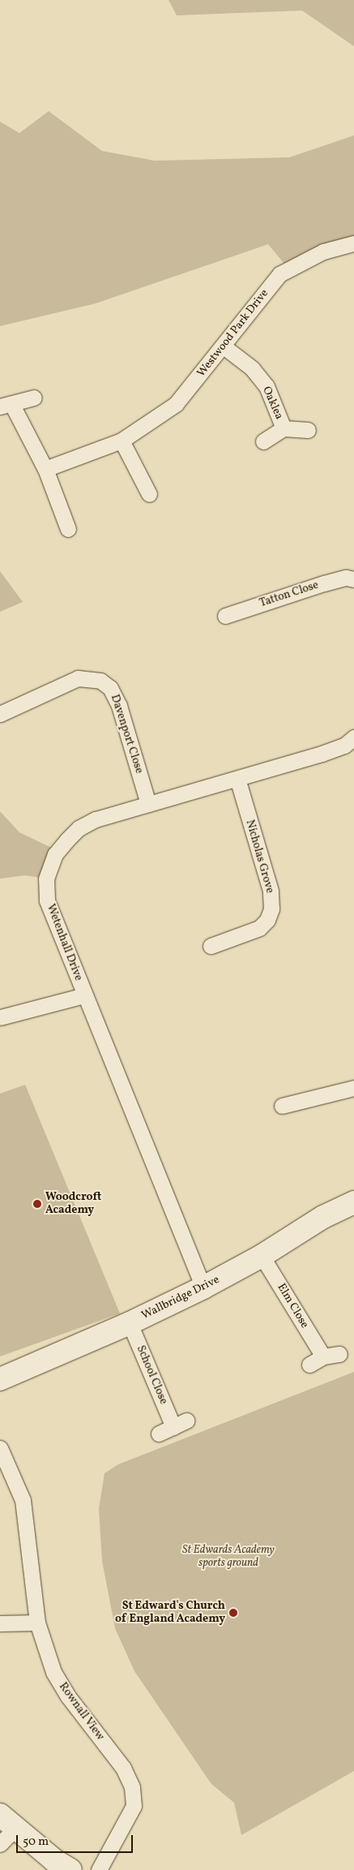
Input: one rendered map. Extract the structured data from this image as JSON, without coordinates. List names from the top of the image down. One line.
{"streets":{"street":["Westwood Park Drive","Oaklea","Tatton Close","Davenport Close","Nicholas Grove","Wetenhall Drive","Wallbridge Drive","Elm Close","School Close","Rownall View"]},"crossings":[["Westwood Park Drive","Oaklea"],["Davenport Close","Wetenhall Drive"],["Nicholas Grove","Wetenhall Drive"],["Wetenhall Drive","Wallbridge Drive"],["Wallbridge Drive","Elm Close"],["Wallbridge Drive","School Close"]],"parks":["St Edwards Academy sports ground"],"places":["Woodcroft Academy","St Edward's Church of England Academy"],"scale_bar":"50 m"}
